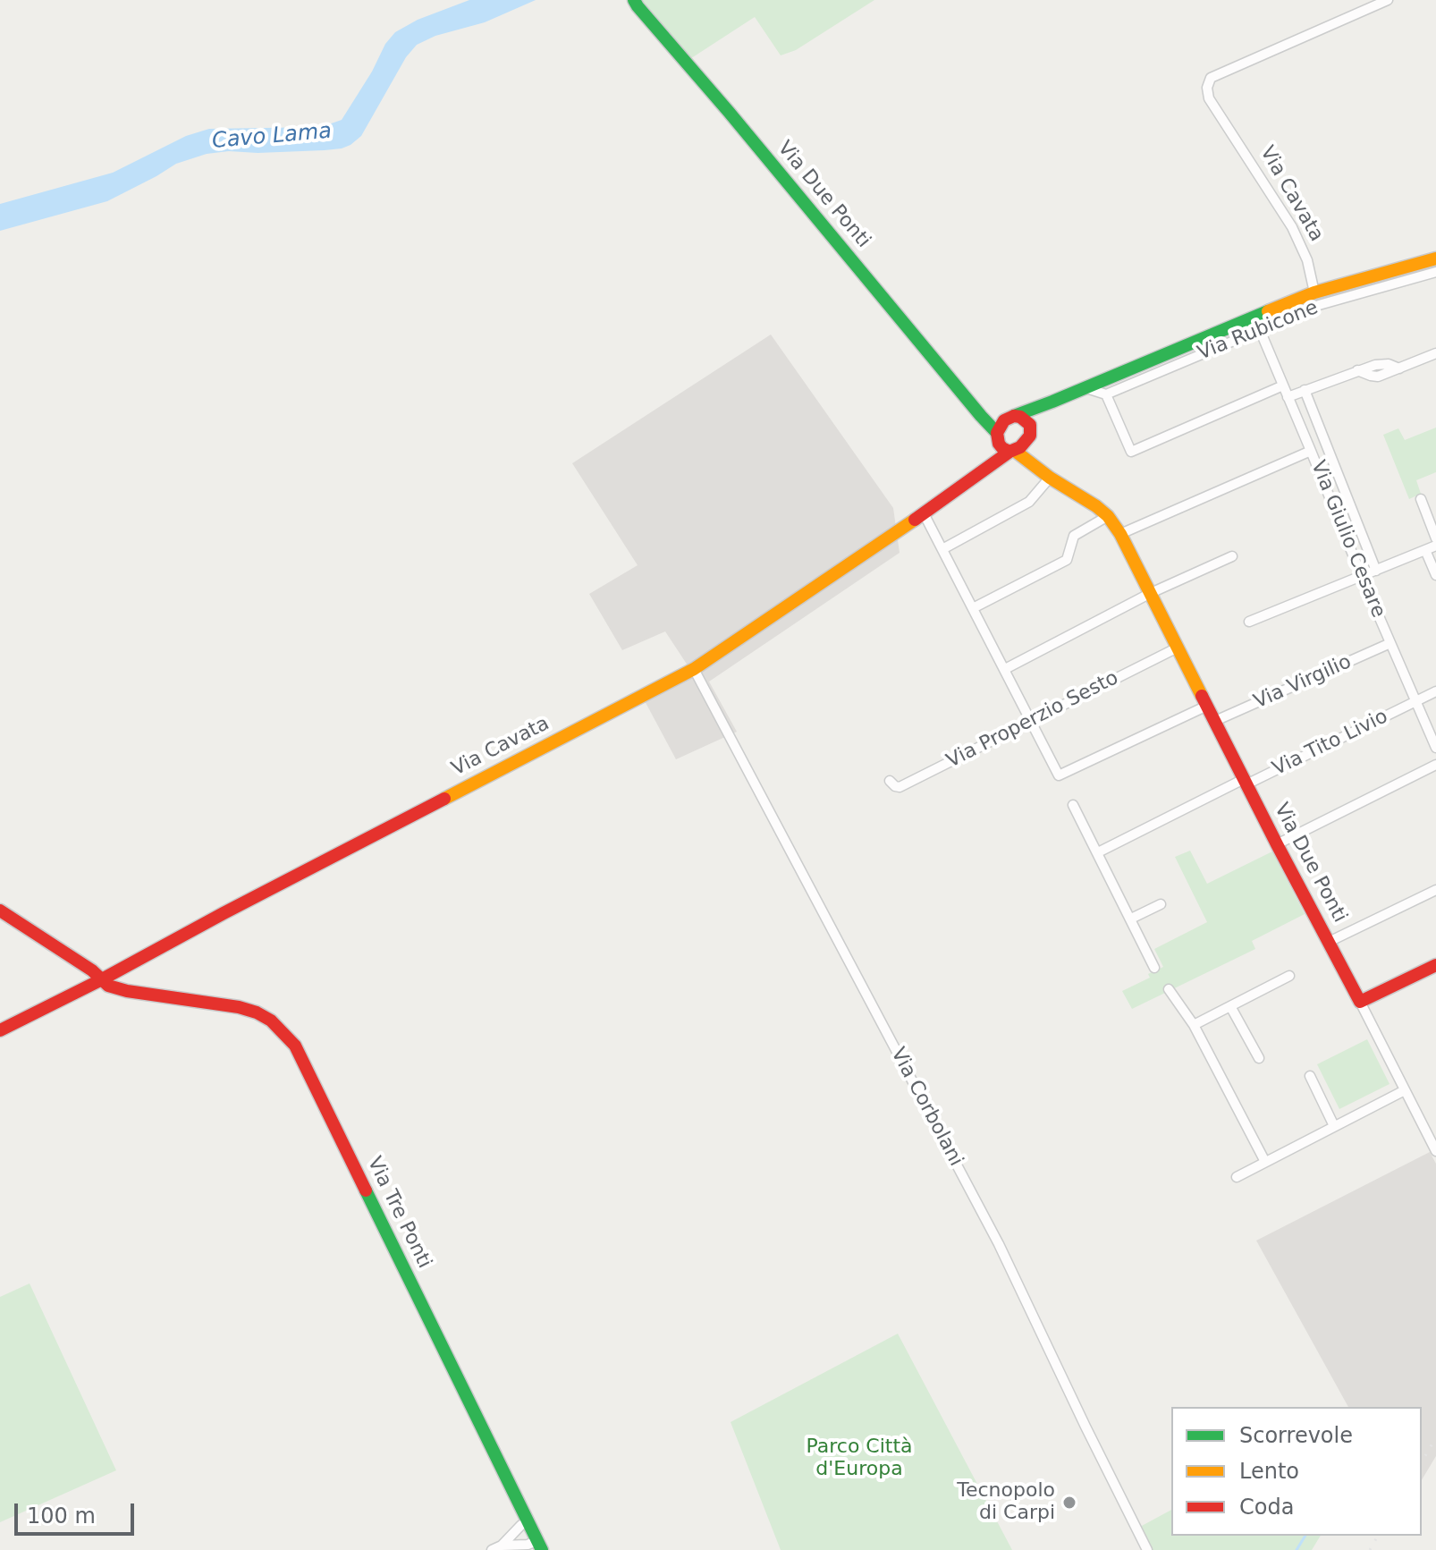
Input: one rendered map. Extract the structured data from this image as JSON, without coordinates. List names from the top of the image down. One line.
{"streets":{"street":["Via Cavata","Via Due Ponti","Via Rubicone","Via Giulio Cesare","Via Virgilio","Via Properzio Sesto","Via Tito Livio","Via Corbolani","Via Tre Ponti"]},"crossings":[["Via Cavata","Via Due Ponti"],["Via Cavata","Via Corbolani"],["Via Cavata","Via Tre Ponti"],["Via Due Ponti","Via Virgilio"],["Via Due Ponti","Via Properzio Sesto"],["Via Due Ponti","Via Tito Livio"],["Via Rubicone","Via Giulio Cesare"],["Via Giulio Cesare","Via Virgilio"],["Via Giulio Cesare","Via Tito Livio"]],"water":["Cavo Lama"],"parks":["Parco Città d'Europa"],"places":["Tecnopolo di Carpi"],"legend":["Scorrevole","Lento","Coda"],"scale_bar":"100 m"}
